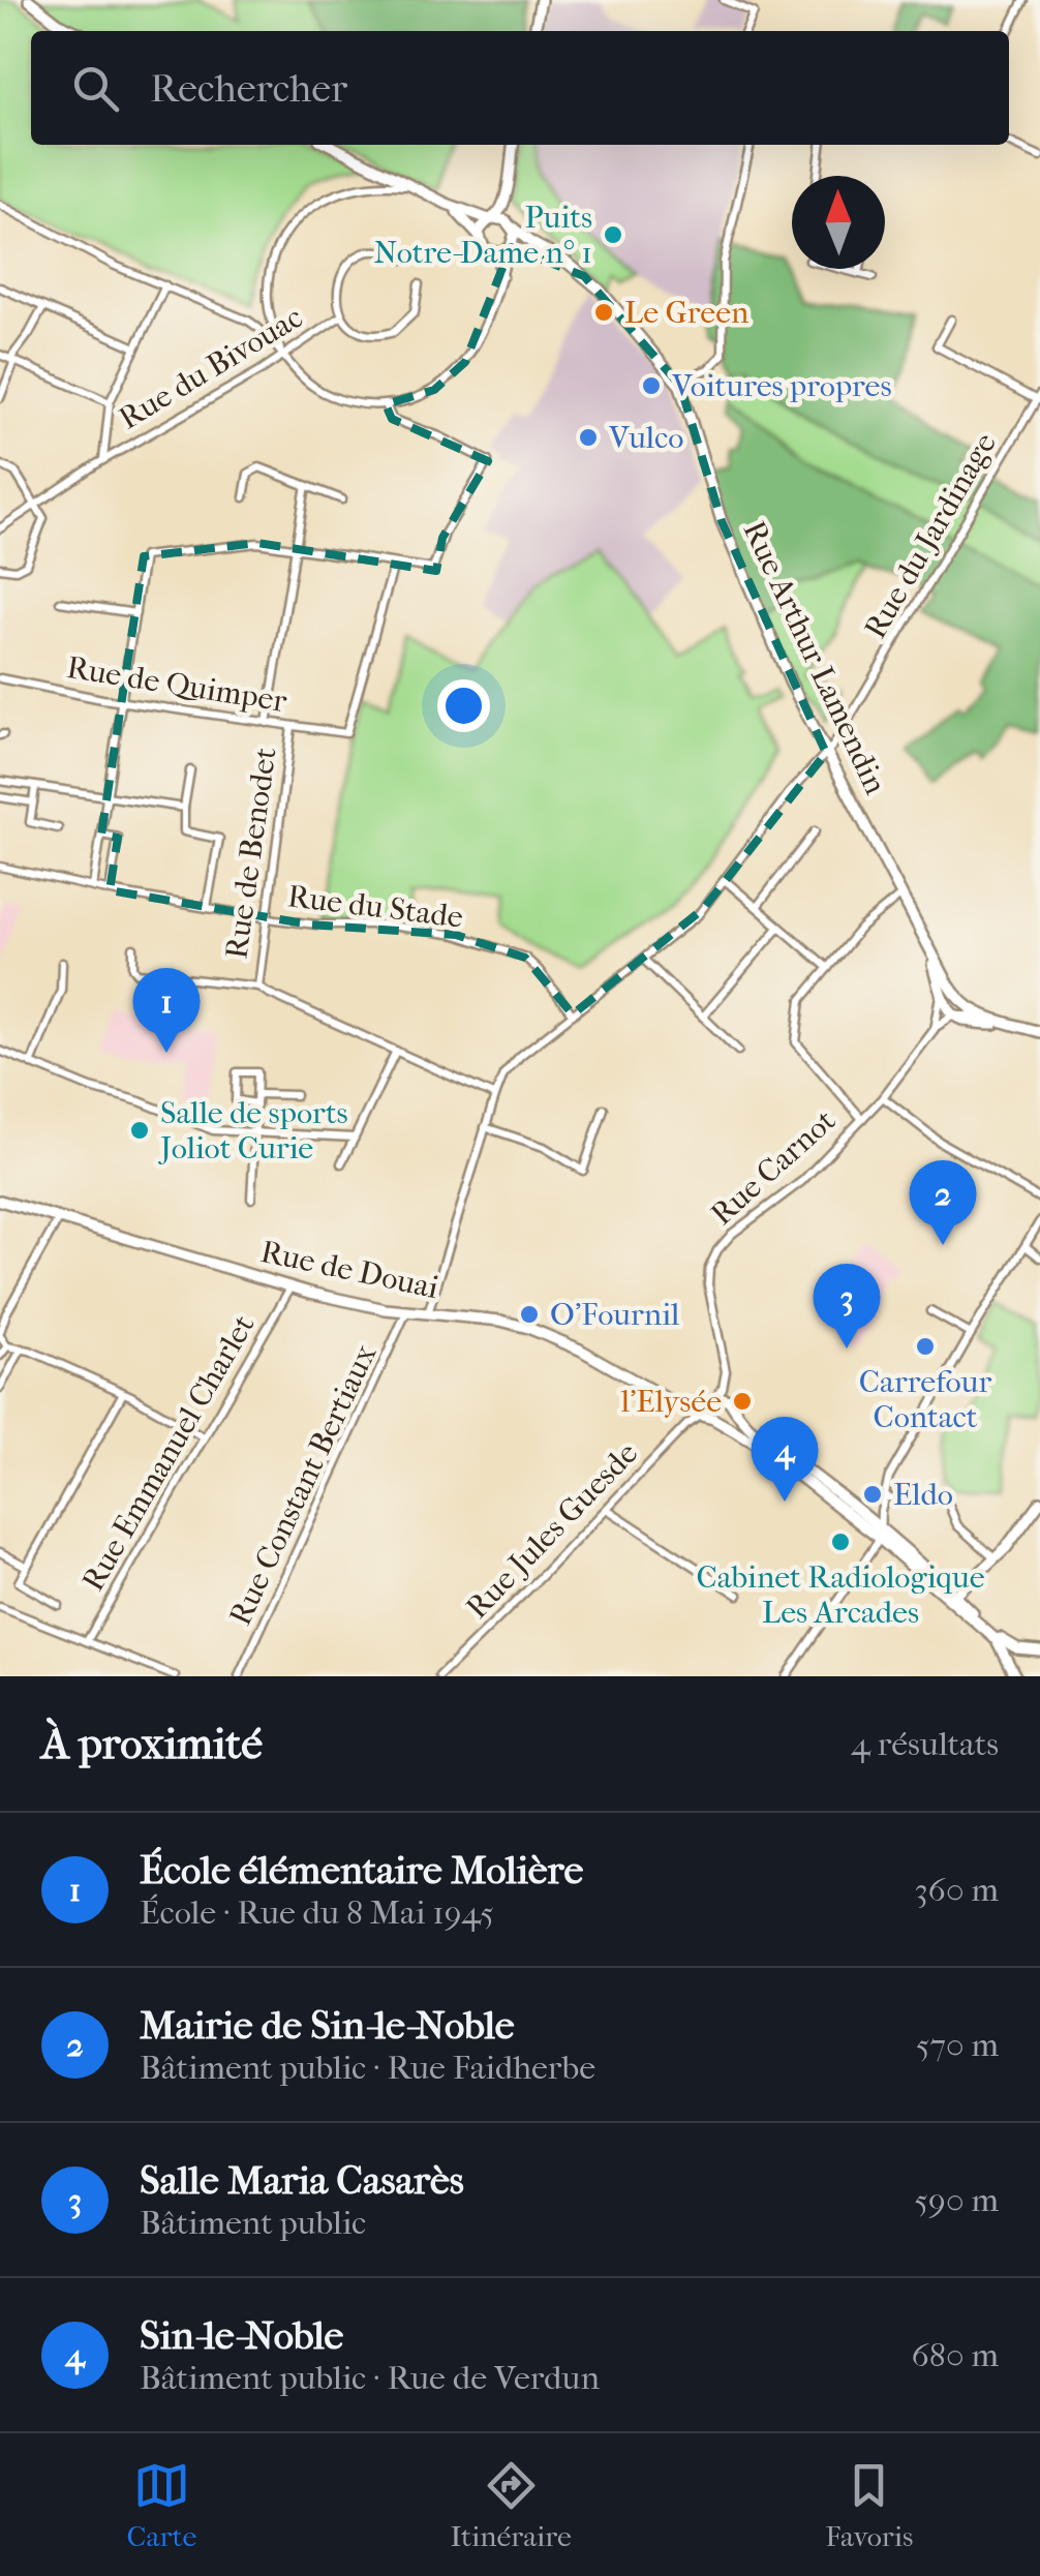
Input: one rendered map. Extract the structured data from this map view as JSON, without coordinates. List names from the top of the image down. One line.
{"streets":{"street":["Rue du Bivouac","Rue du Jardinage","Rue Arthur Lamendin","Rue de Quimper","Rue de Benodet","Rue du Stade","Rue Carnot","Rue de Douai","Rue Emmanuel Charlet","Rue Constant Bertiaux","Rue Jules Guesde"]},"crossings":[["Rue du Jardinage","Rue Arthur Lamendin"],["Rue du Jardinage","Rue du Stade"],["Rue du Jardinage","Rue de Douai"],["Rue de Quimper","Rue de Benodet"],["Rue de Benodet","Rue du Stade"],["Rue Carnot","Rue de Douai"],["Rue de Douai","Rue Emmanuel Charlet"],["Rue de Douai","Rue Constant Bertiaux"],["Rue de Douai","Rue Jules Guesde"]],"places":["Puits Notre-Dame n° 1","Le Green","Voitures propres","Vulco","Salle de sports Joliot Curie","O'Fournil","Carrefour Contact","l'Elysée","Eldo","Cabinet Radiologique Les Arcades"],"north":"top","page":{"search":"Rechercher","pins":["1","2","3","4"],"heading":["À proximité","4 résultats"],"list":[{"mark":"1","name":"École élémentaire Molière","note":"École · Rue du 8 Mai 1945","value":"360 m"},{"mark":"2","name":"Mairie de Sin-le-Noble","note":"Bâtiment public · Rue Faidherbe","value":"570 m"},{"mark":"3","name":"Salle Maria Casarès","note":"Bâtiment public","value":"590 m"},{"mark":"4","name":"Sin-le-Noble","note":"Bâtiment public · Rue de Verdun","value":"680 m"}],"nav":["Carte","Itinéraire","Favoris"]}}
